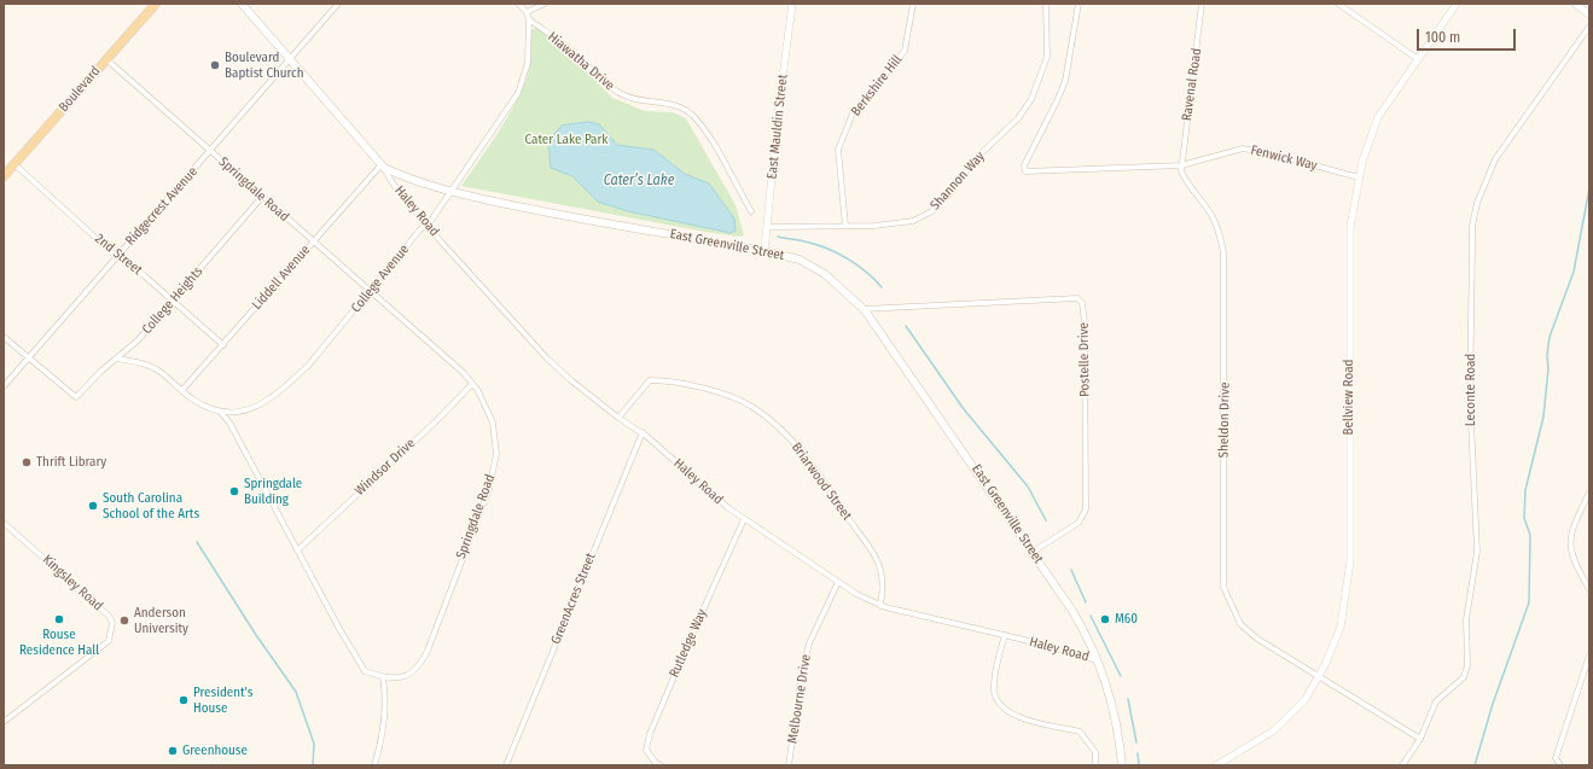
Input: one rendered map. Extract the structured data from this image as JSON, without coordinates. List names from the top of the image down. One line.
{"streets":{"main road":["Boulevard","East Greenville Street"],"street":["Hiawatha Drive","Ravenal Road","Berkshire Hill","East Mauldin Street","Fenwick Way","Shannon Way","Springdale Road","Ridgecrest Avenue","Haley Road","2nd Street","Liddell Avenue","College Avenue","College Heights","Postelle Drive","Leconte Road","Bellview Road","Sheldon Drive","Windsor Drive","Briarwood Street","Kingsley Road","GreenAcres Street","Rutledge Way","Melbourne Drive"]},"crossings":[["Hiawatha Drive","College Avenue"],["Ravenal Road","Fenwick Way"],["Ravenal Road","Sheldon Drive"],["Berkshire Hill","Shannon Way"],["Boulevard","Springdale Road"],["Boulevard","2nd Street"],["East Mauldin Street","Shannon Way"],["East Mauldin Street","East Greenville Street"],["Fenwick Way","Bellview Road"],["Fenwick Way","Sheldon Drive"],["Springdale Road","Ridgecrest Avenue"],["Springdale Road","Liddell Avenue"],["Springdale Road","College Avenue"],["Springdale Road","College Heights"],["Springdale Road","Windsor Drive"],["Ridgecrest Avenue","East Greenville Street"],["Ridgecrest Avenue","2nd Street"],["Ridgecrest Avenue","College Heights"],["Haley Road","East Greenville Street"],["Haley Road","Liddell Avenue"],["Haley Road","College Avenue"],["Haley Road","Briarwood Street"],["Haley Road","GreenAcres Street"],["Haley Road","Rutledge Way"],["Haley Road","Melbourne Drive"],["East Greenville Street","Liddell Avenue"],["East Greenville Street","College Avenue"],["East Greenville Street","Postelle Drive"],["2nd Street","Liddell Avenue"],["2nd Street","College Heights"],["Liddell Avenue","College Avenue"],["College Avenue","College Heights"],["Leconte Road","Sheldon Drive"],["Bellview Road","Sheldon Drive"]],"water":["Cater’s Lake"],"parks":["Cater Lake Park"],"places":["Boulevard Baptist Church","Thrift Library","Springdale Building","South Carolina School of the Arts","Rouse Residence Hall","M60","Anderson University","President's House","Greenhouse"],"scale_bar":"100 m"}
